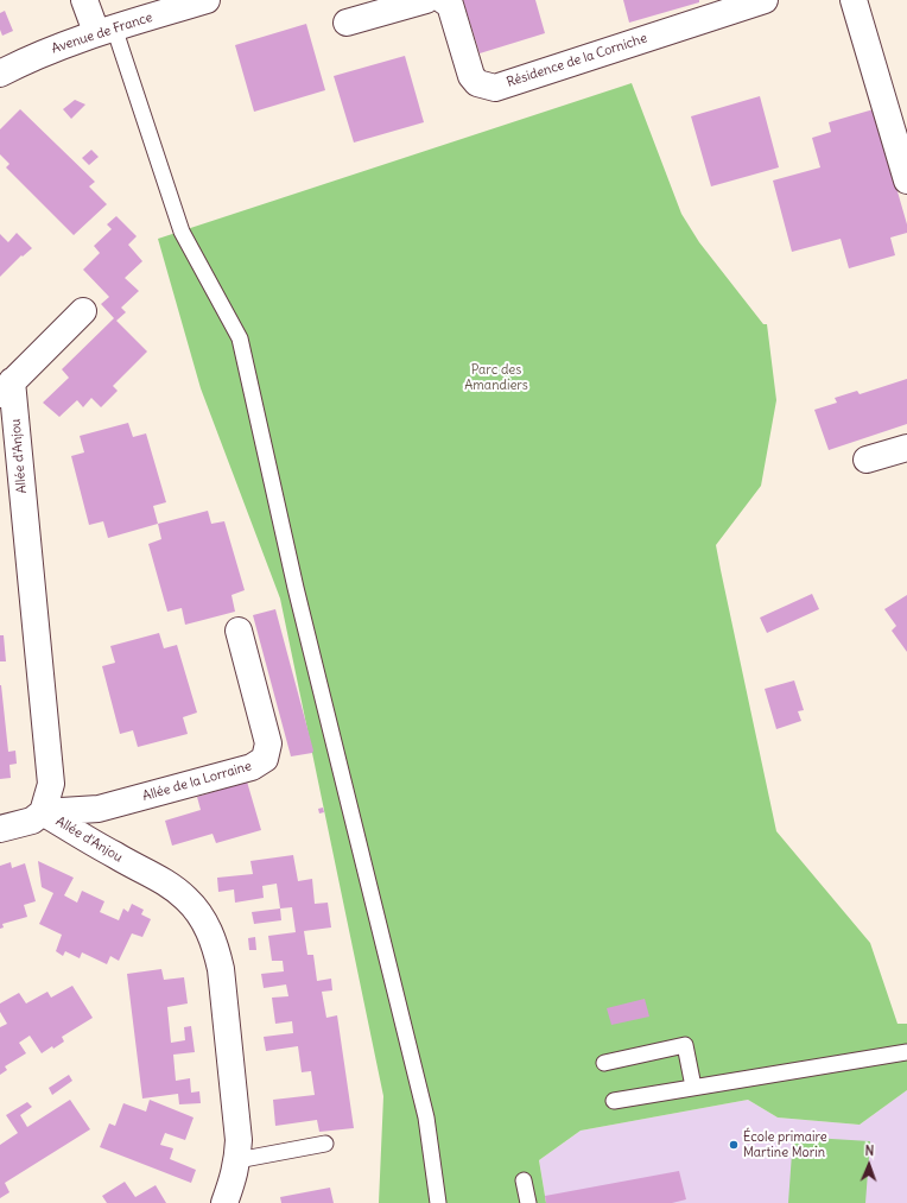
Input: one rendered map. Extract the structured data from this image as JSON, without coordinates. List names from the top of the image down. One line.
{"streets":{"street":["Avenue de France","Résidence de la Corniche","Allée d'Anjou","Allée de la Lorraine"]},"crossings":[["Allée d'Anjou","Allée de la Lorraine"]],"parks":["Parc des Amandiers"],"places":["École primaire Martine Morin"],"north":"top"}
